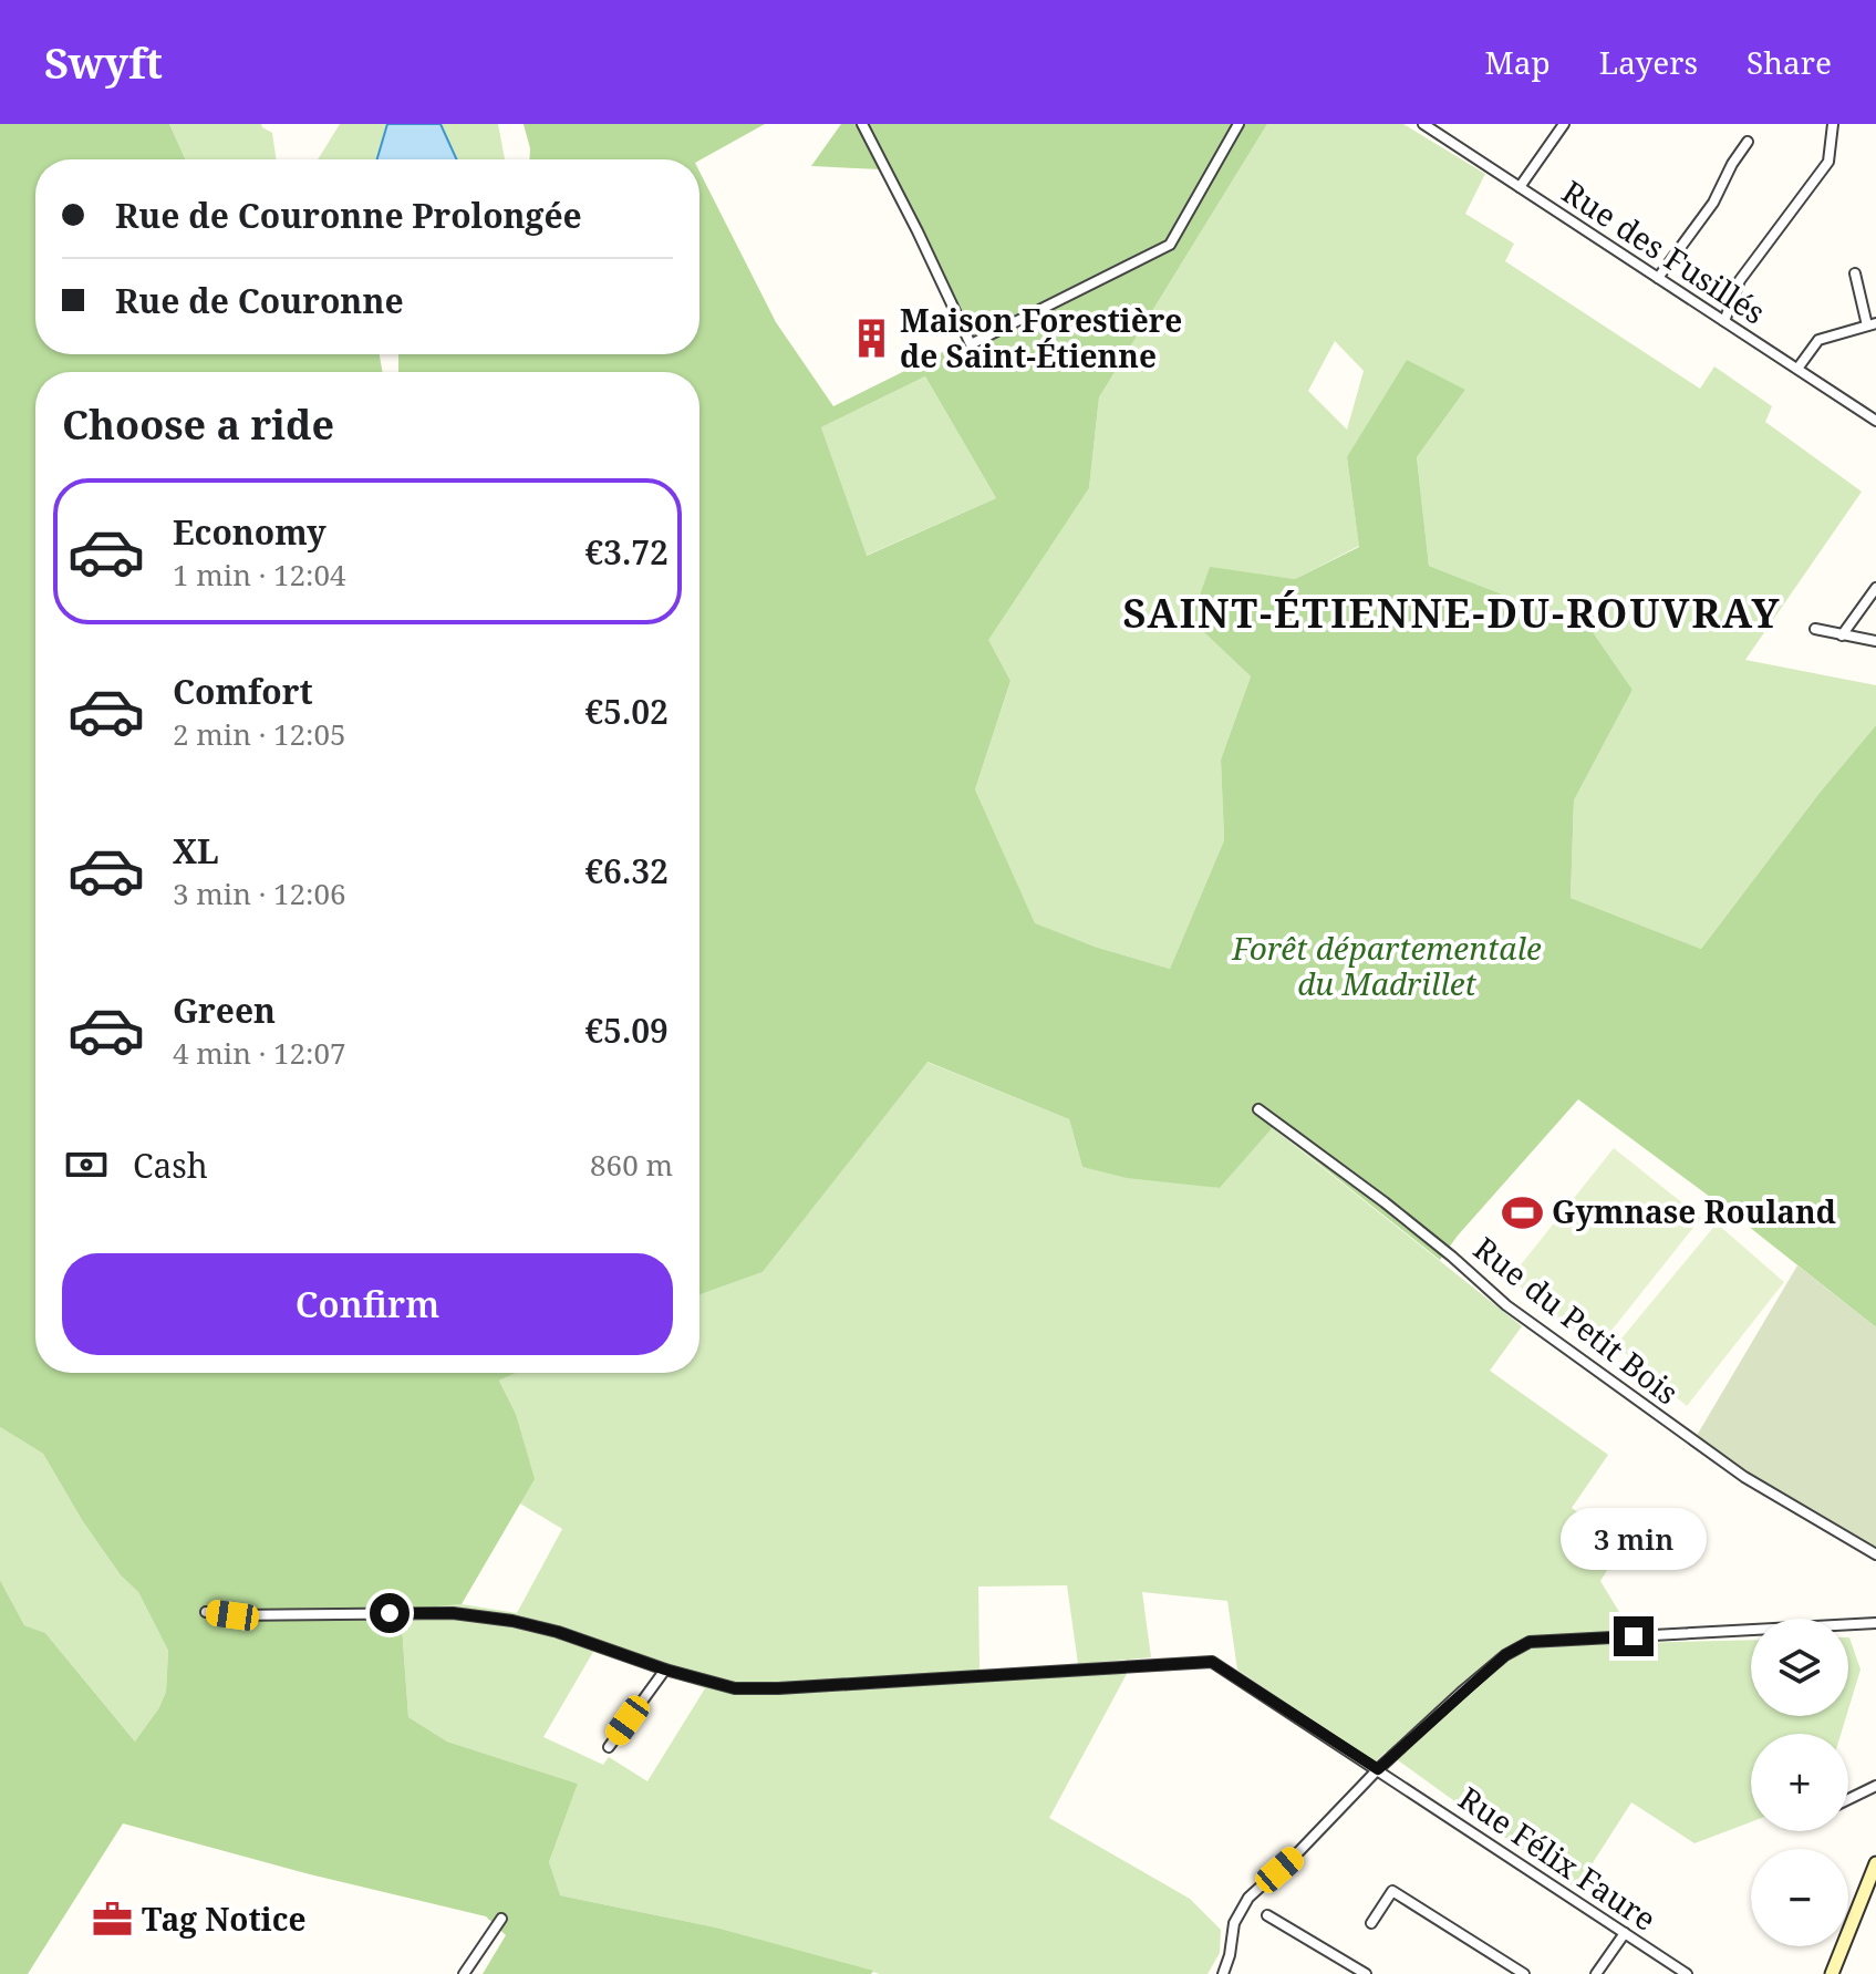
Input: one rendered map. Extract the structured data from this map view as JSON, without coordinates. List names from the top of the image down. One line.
{"streets":{"street":["Rue des Fusillés","Rue du Petit Bois","Rue Félix Faure"]},"districts":["SAINT-ÉTIENNE-DU-ROUVRAY"],"parks":["Forêt départementale du Madrillet"],"places":{"building":["Maison Forestière de Saint-Étienne"],"sports":["Gymnase Rouland"],"office":["Tag Notice"]},"page":{"header":"Swyft","nav":["Map","Layers","Share"],"banner":["Rue de Couronne Prolongée","Rue de Couronne"],"heading":"Choose a ride","list":[{"name":"Economy","note":"1 min · 12:04","value":"€3.72"},{"name":"Comfort","note":"2 min · 12:05","value":"€5.02"},{"name":"XL","note":"3 min · 12:06","value":"€6.32"},{"name":"Green","note":"4 min · 12:07","value":"€5.09"}],"pay":["Cash","860 m"],"buttons":"Confirm","bubble":"3 min","map_buttons":["+","−"]}}
